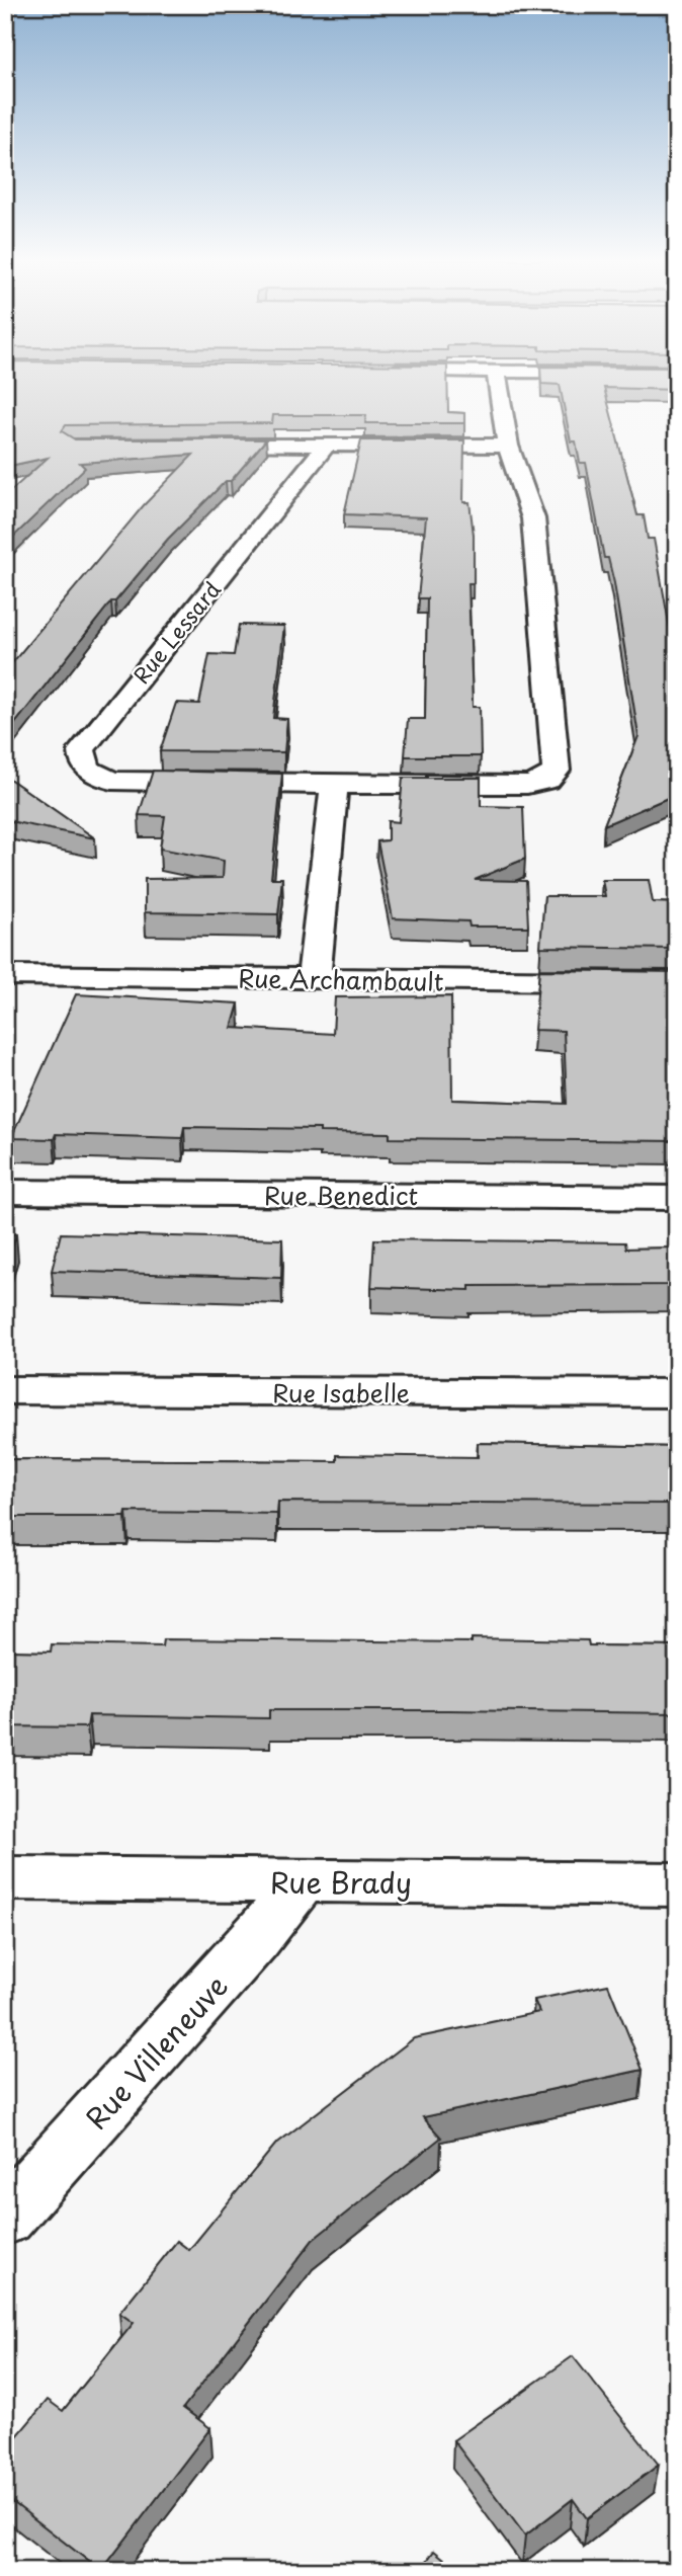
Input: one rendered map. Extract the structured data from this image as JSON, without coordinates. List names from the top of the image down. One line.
{"streets":{"street":["Rue Lessard","Rue Archambault","Rue Benedict","Rue Isabelle","Rue Brady","Rue Villeneuve"]},"crossings":[["Rue Brady","Rue Villeneuve"]]}
